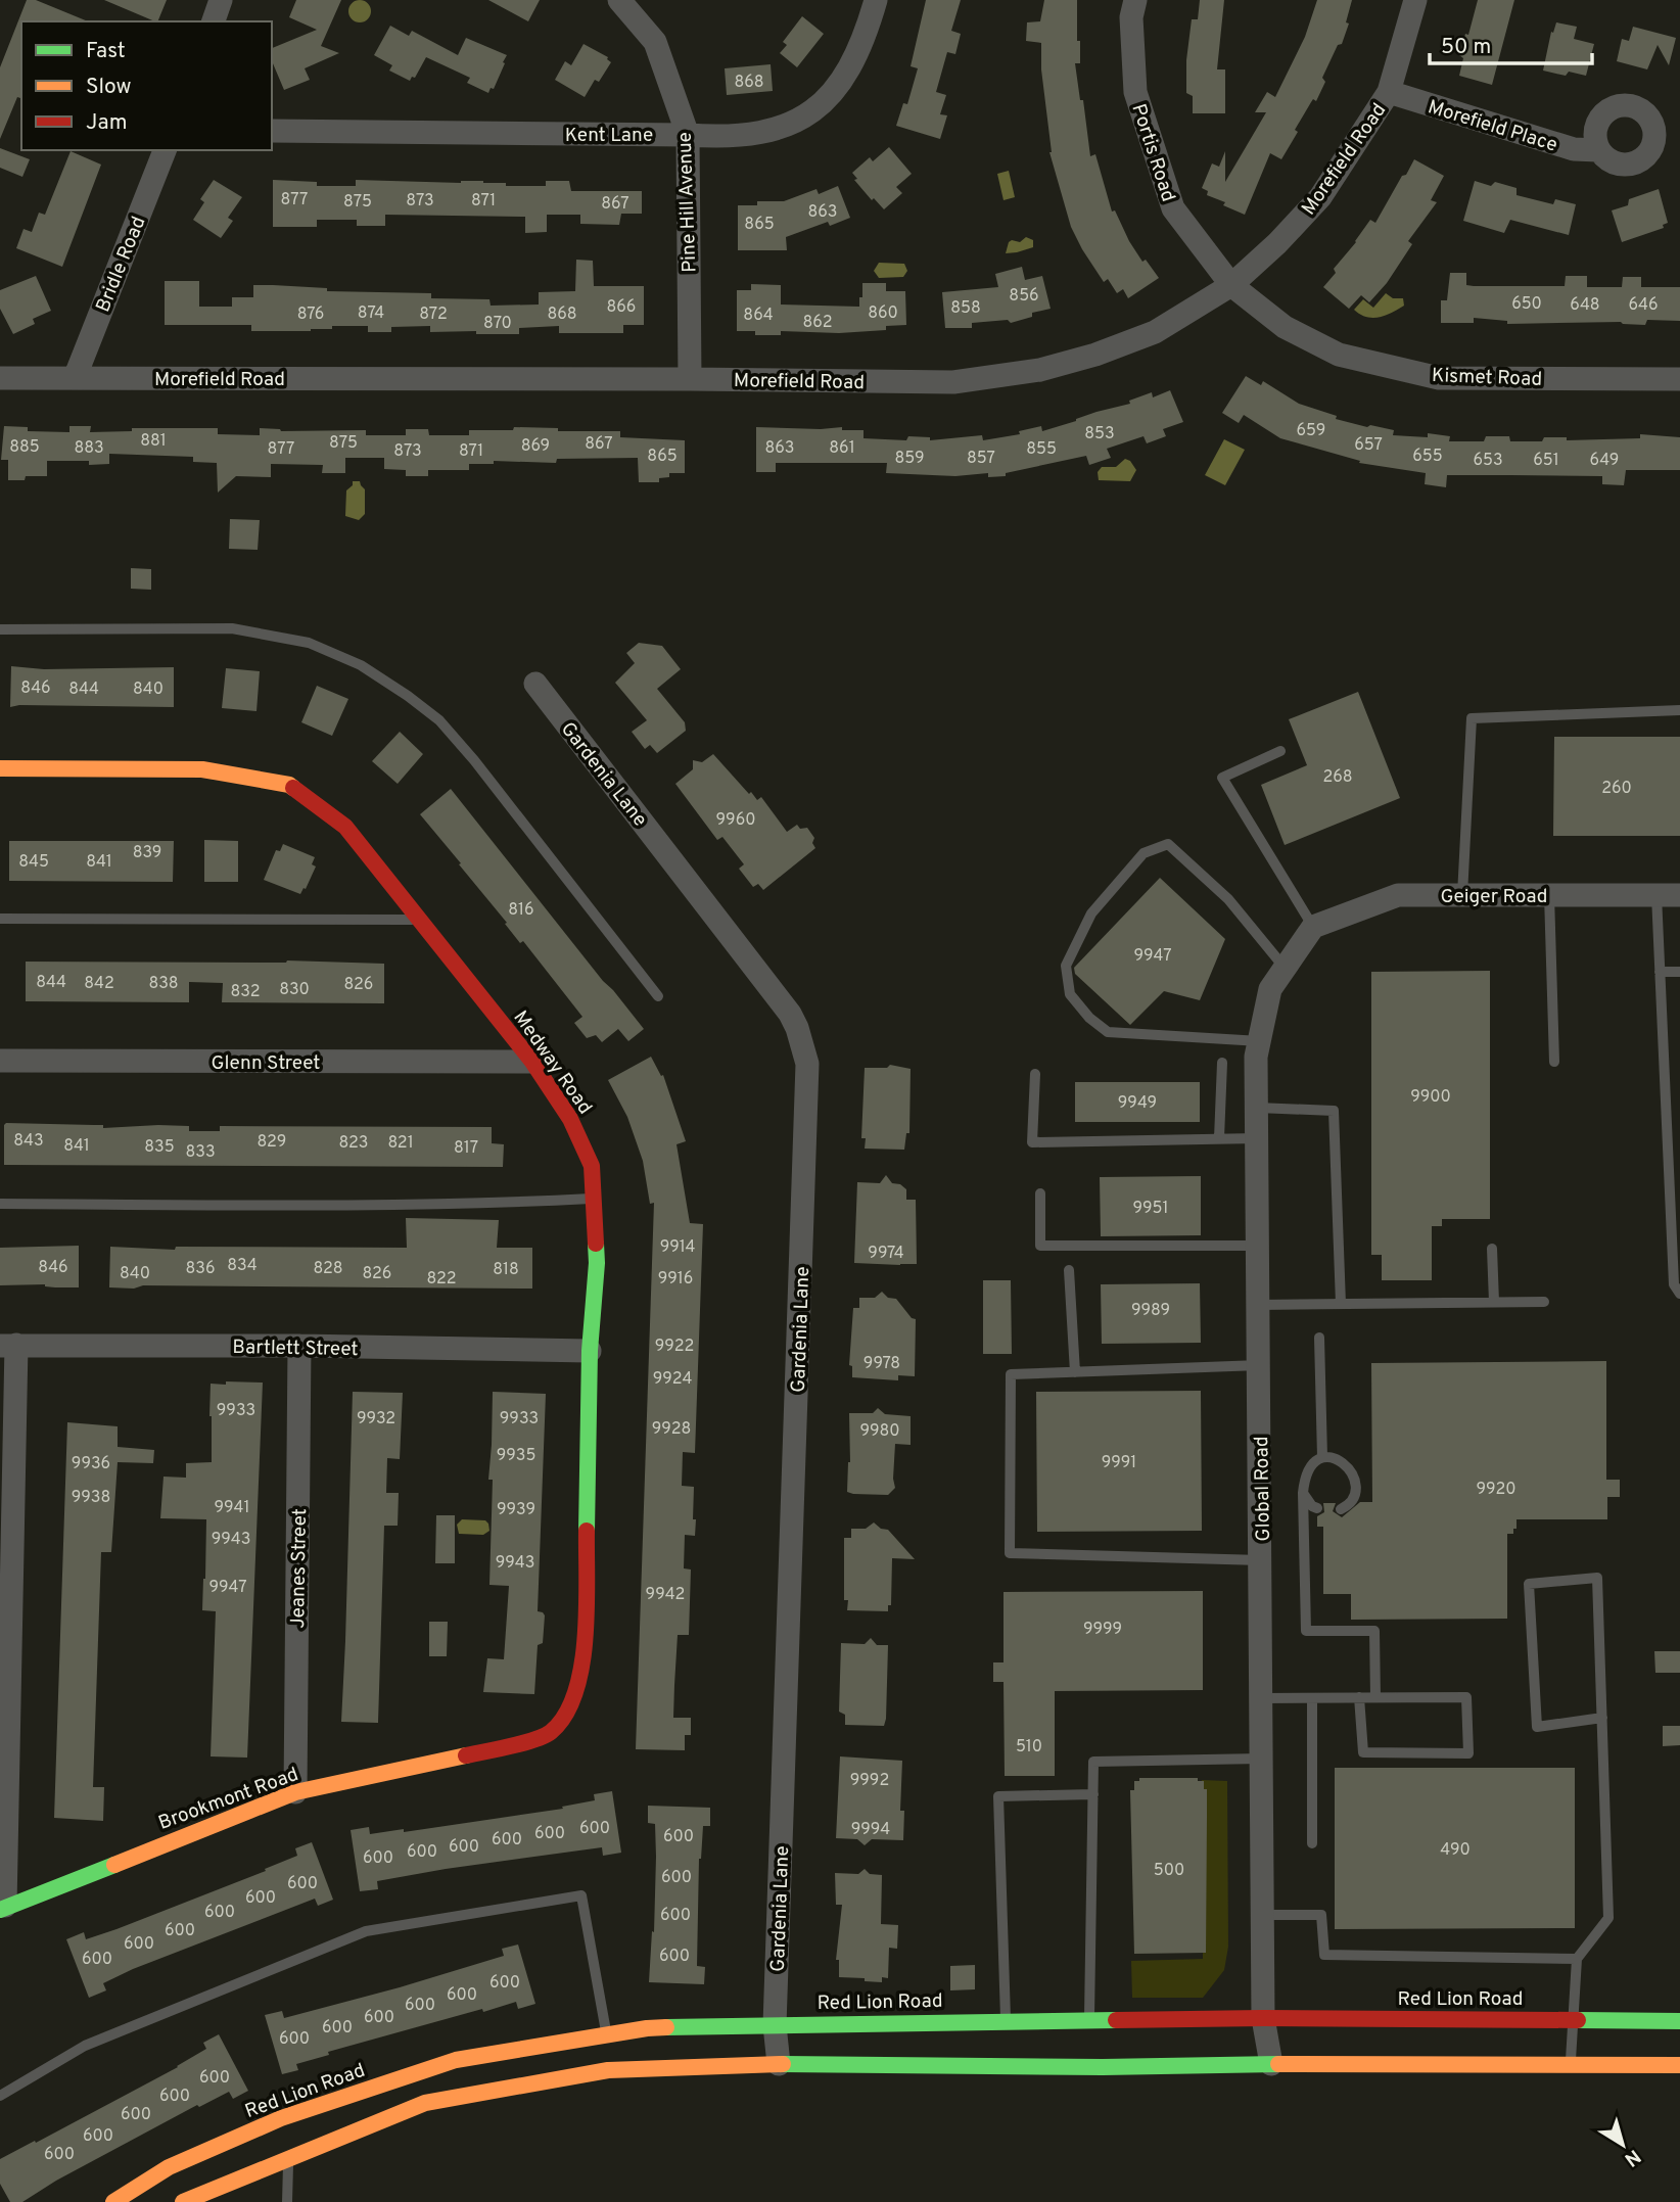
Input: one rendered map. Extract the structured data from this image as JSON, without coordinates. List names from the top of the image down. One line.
{"streets":{"main road":["Medway Road","Brookmont Road","Red Lion Road"],"street":["Morefield Place","Kent Lane","Portis Road","Morefield Road","Pine Hill Avenue","Bridle Road","Kismet Road","Gardenia Lane","Geiger Road","Glenn Street","Bartlett Street","Global Road","Jeanes Street"]},"crossings":[["Morefield Place","Morefield Road"],["Kent Lane","Pine Hill Avenue"],["Portis Road","Morefield Road"],["Portis Road","Kismet Road"],["Morefield Road","Pine Hill Avenue"],["Morefield Road","Bridle Road"],["Morefield Road","Kismet Road"],["Gardenia Lane","Red Lion Road"],["Geiger Road","Global Road"],["Glenn Street","Medway Road"],["Medway Road","Bartlett Street"],["Medway Road","Brookmont Road"],["Bartlett Street","Jeanes Street"],["Global Road","Red Lion Road"],["Jeanes Street","Brookmont Road"]],"house_numbers":["868","877","873","871","875","867","863","865","856","650","648","646","866","858","874","860","876","872","868","864","862","870","659","853","881","875","867","657","869","885","883","863","861","877","855","873","871","865","655","859","857","653","651","649","846","844","840","268","260","9960","839","845","841","816","9947","844","842","838","826","830","832","9900","9949","843","829","823","821","841","835","817","833","9951","9914","9974","834","846","836","828","818","840","826","822","9916","9989","9922","9978","9924","9933","9932","9933","9928","9980","9935","9991","9936","9920","9938","9941","9939","9943","9943","9947","9942","9999","510","9992","600","9994","600","600","600","600","490","600","600","500","600","600","600","600","600","600","600","600","600","600","600","600","600","600","600","600","600","600","600","600"],"legend":["Fast","Slow","Jam"],"scale_bar":"50 m","north":"bottom right"}
